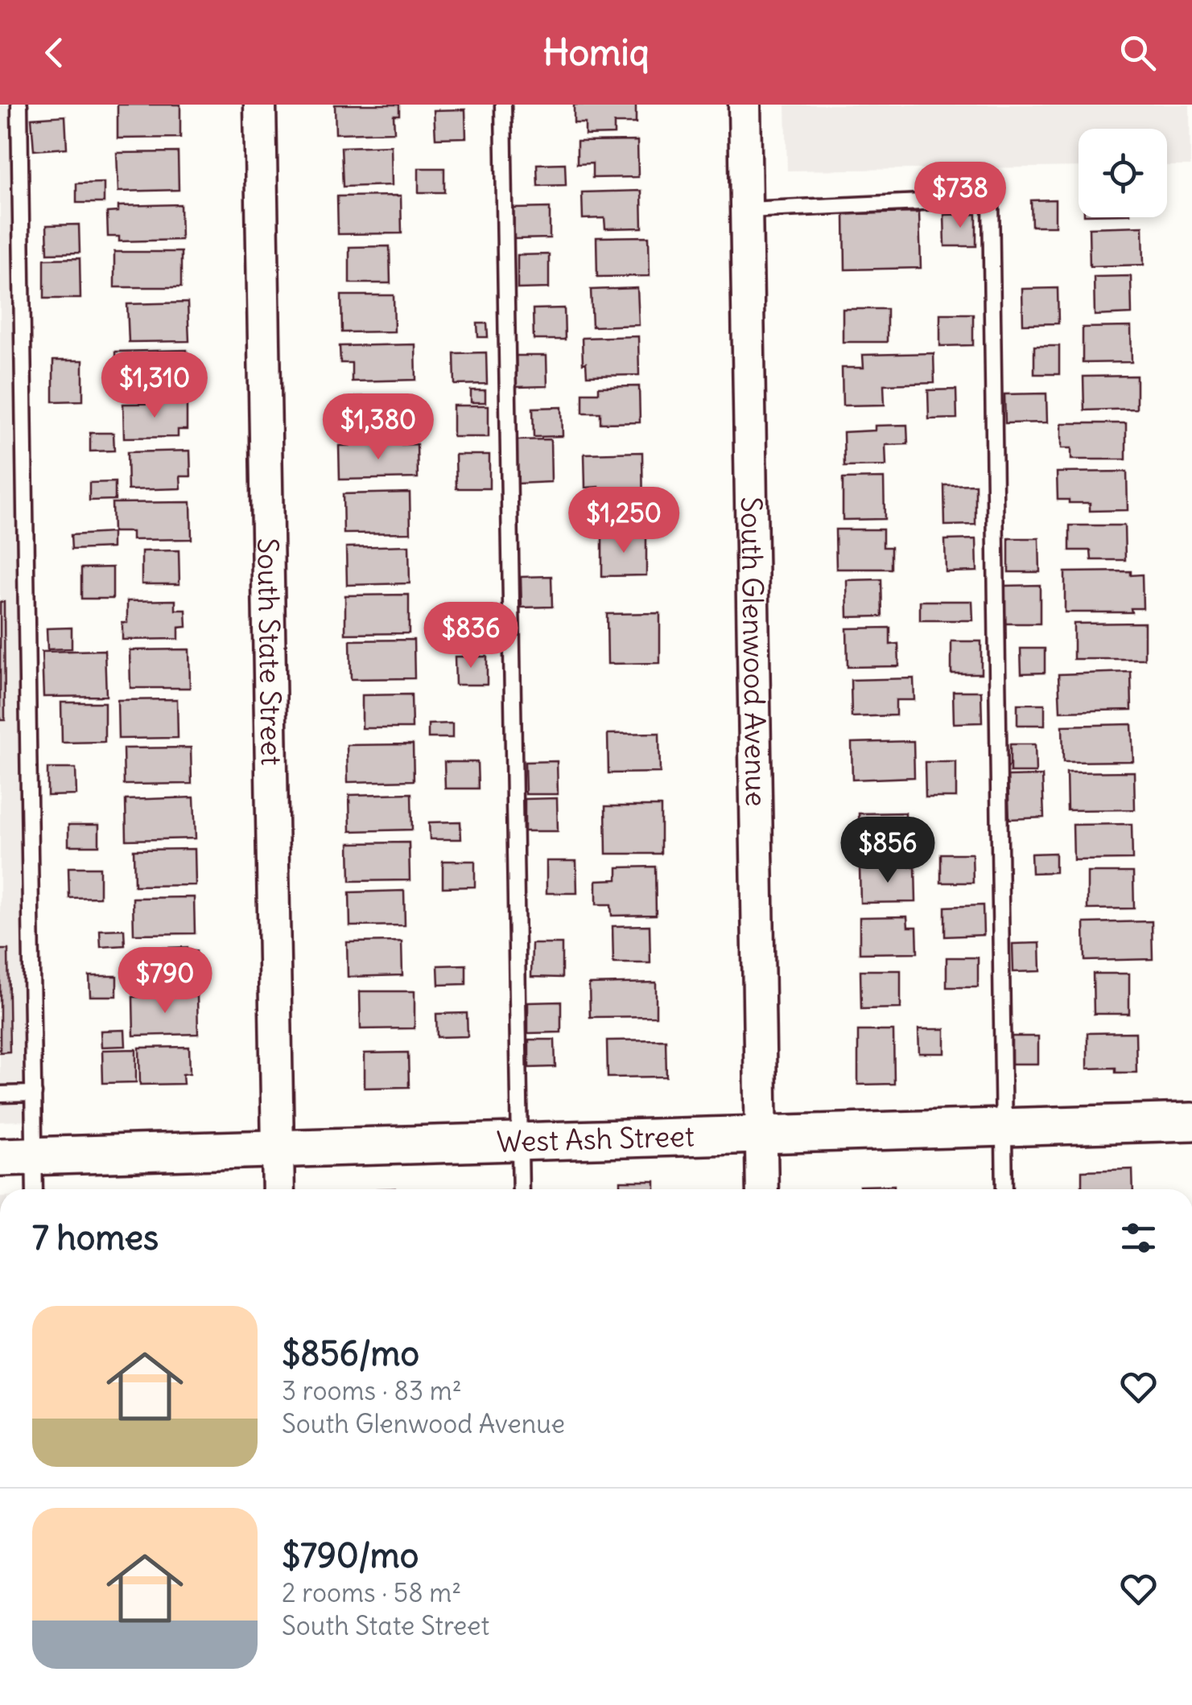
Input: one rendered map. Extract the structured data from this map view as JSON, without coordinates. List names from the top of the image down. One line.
{"streets":{"street":["South State Street","South Glenwood Avenue","West Ash Street"]},"crossings":[["South State Street","West Ash Street"],["South Glenwood Avenue","West Ash Street"]],"page":{"header":"Homiq","price":["$738","$1,310","$1,380","$1,250","$836","$856","$790"],"heading":"7 homes","list":[{"name":"$856/mo","note":"3 rooms · 83 m² · South Glenwood Avenue"},{"name":"$790/mo","note":"2 rooms · 58 m² · South State Street"}]}}
